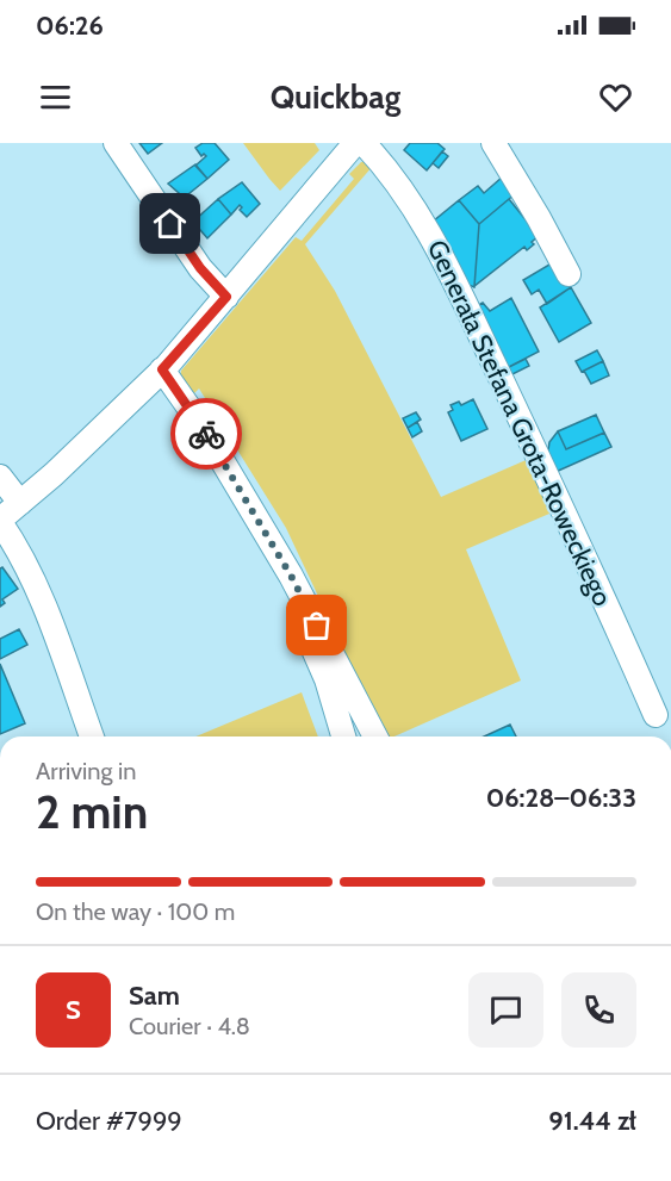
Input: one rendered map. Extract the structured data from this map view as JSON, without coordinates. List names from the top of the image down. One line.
{"streets":{"street":["Generała Stefana Grota-Roweckiego"]},"page":{"status":"06:26","header":"Quickbag","heading":["2 min","Arriving in","06:28–06:33"],"panel":["Sam","Courier · 4.8","Order #7999","91.44 zł"],"bar":"On the way · 100 m","round":"S"}}
